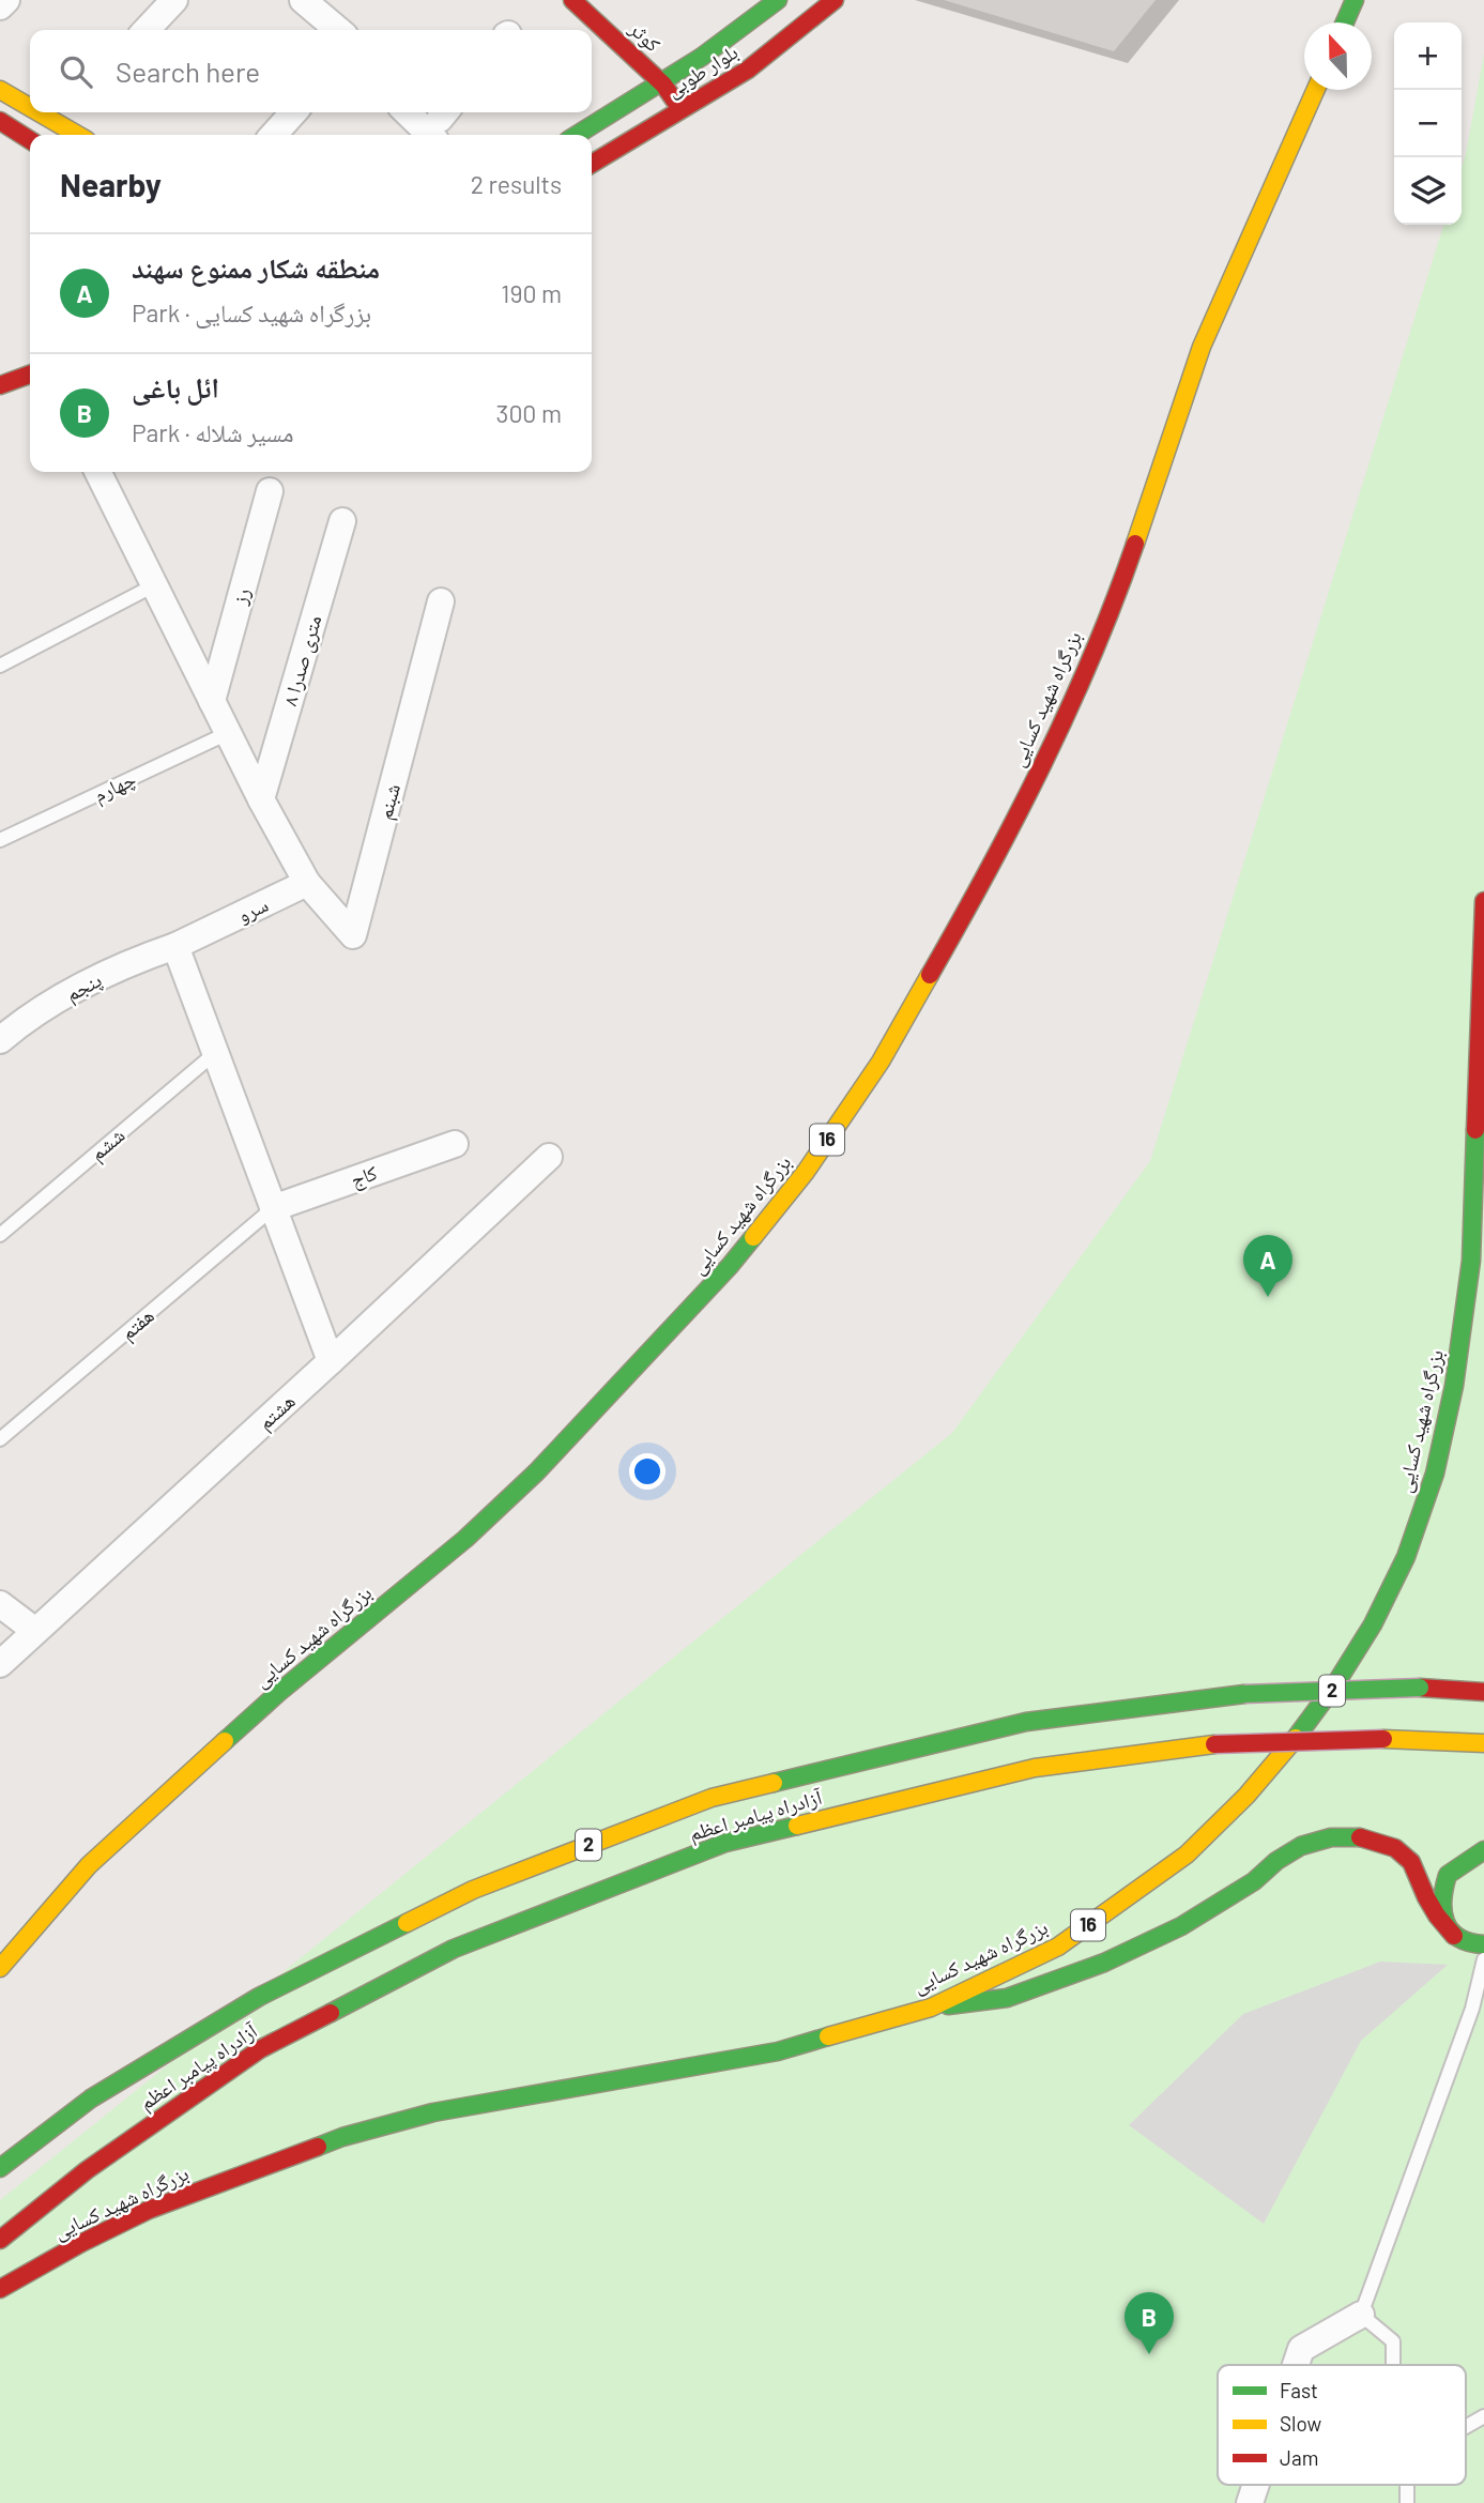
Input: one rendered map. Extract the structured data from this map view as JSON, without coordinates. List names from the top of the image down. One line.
{"streets":{"main road":["کوثر","بلوار طوبی","بزرگراه شهید کسایی","16","2","آزادراه پیامبر اعظم"],"street":["رز","۸ متری صدرا","شبنم","سرو","پنجم","کاج","هشتم"],"lane":["چهارم","ششم","هفتم"]},"crossings":[["کوثر","بلوار طوبی"],["شبنم","سرو"],["سرو","پنجم"],["کاج","هفتم"]],"legend":["Fast","Slow","Jam"],"north":"top","page":{"map_buttons":["+","−"],"search":"Search here","heading":["Nearby","2 results"],"list":[{"mark":"A","name":"منطقه شکار ممنوع سهند","note":"Park · بزرگراه شهید کسایی","value":"190 m"},{"mark":"B","name":"ائل باغی","note":"Park · مسیر شلاله","value":"300 m"}],"pins":["A","B"]}}
